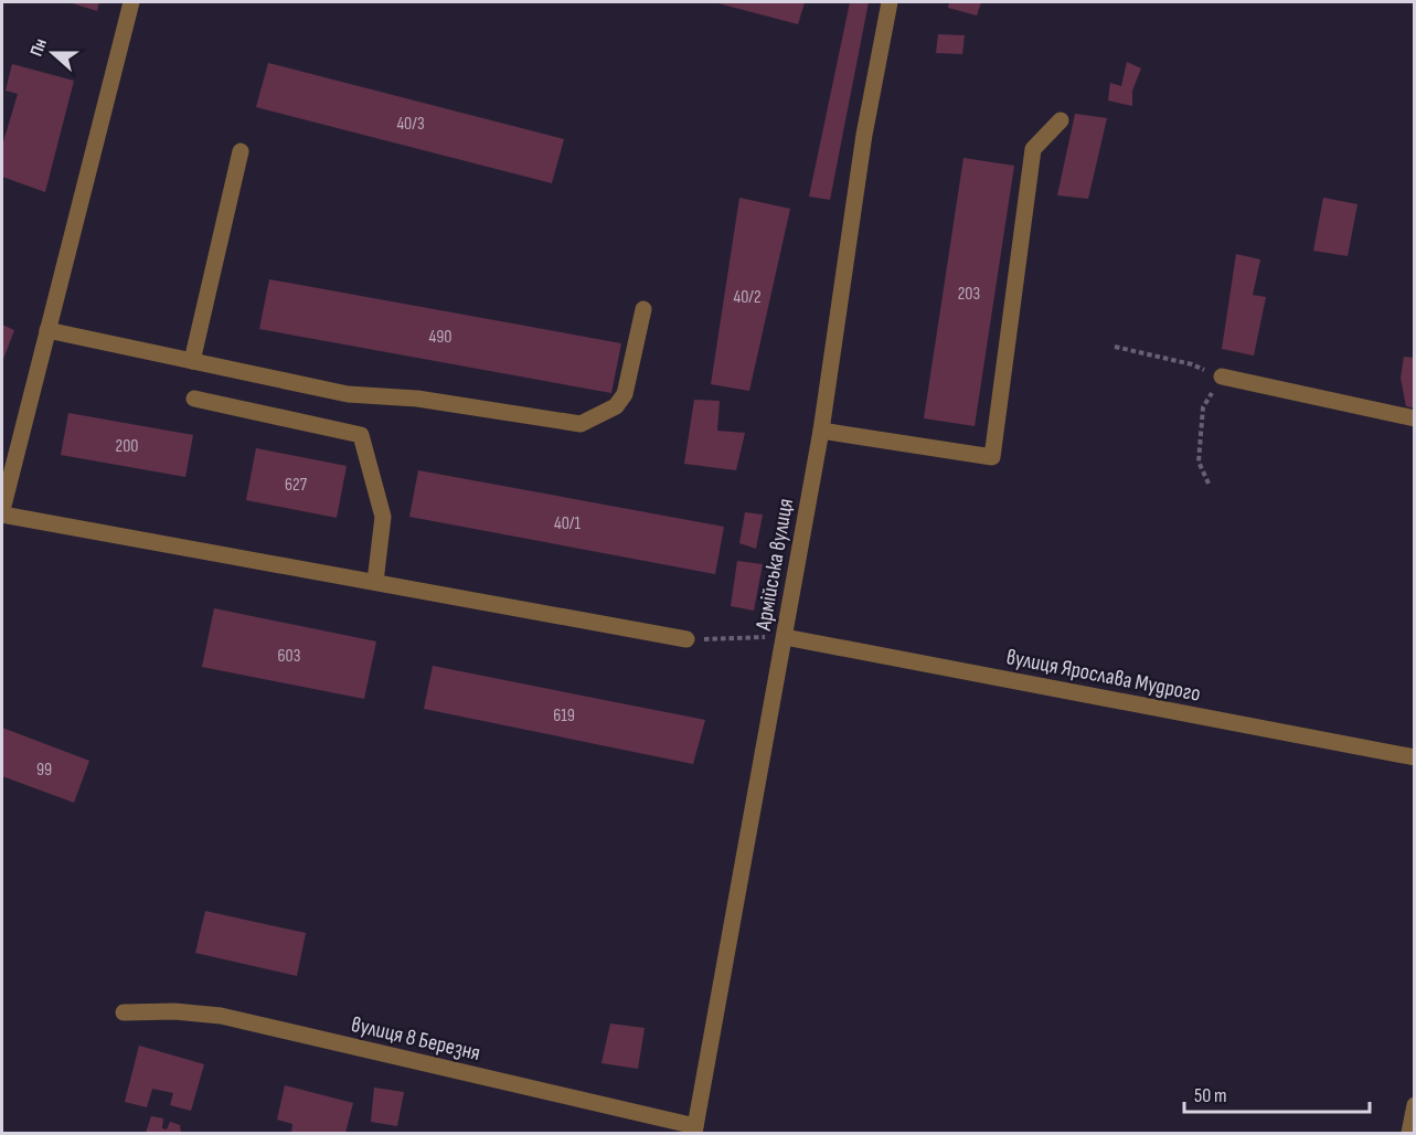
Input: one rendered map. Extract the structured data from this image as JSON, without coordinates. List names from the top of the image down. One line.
{"streets":{"street":["Армійська вулиця","вулиця Ярослава Мудрого","вулиця 8 Березня"]},"crossings":[["Армійська вулиця","вулиця Ярослава Мудрого"],["Армійська вулиця","вулиця 8 Березня"]],"house_numbers":["40/3","203","40/2","490","200","627","40/1","603","619","99"],"scale_bar":"50 m","north":"left"}
